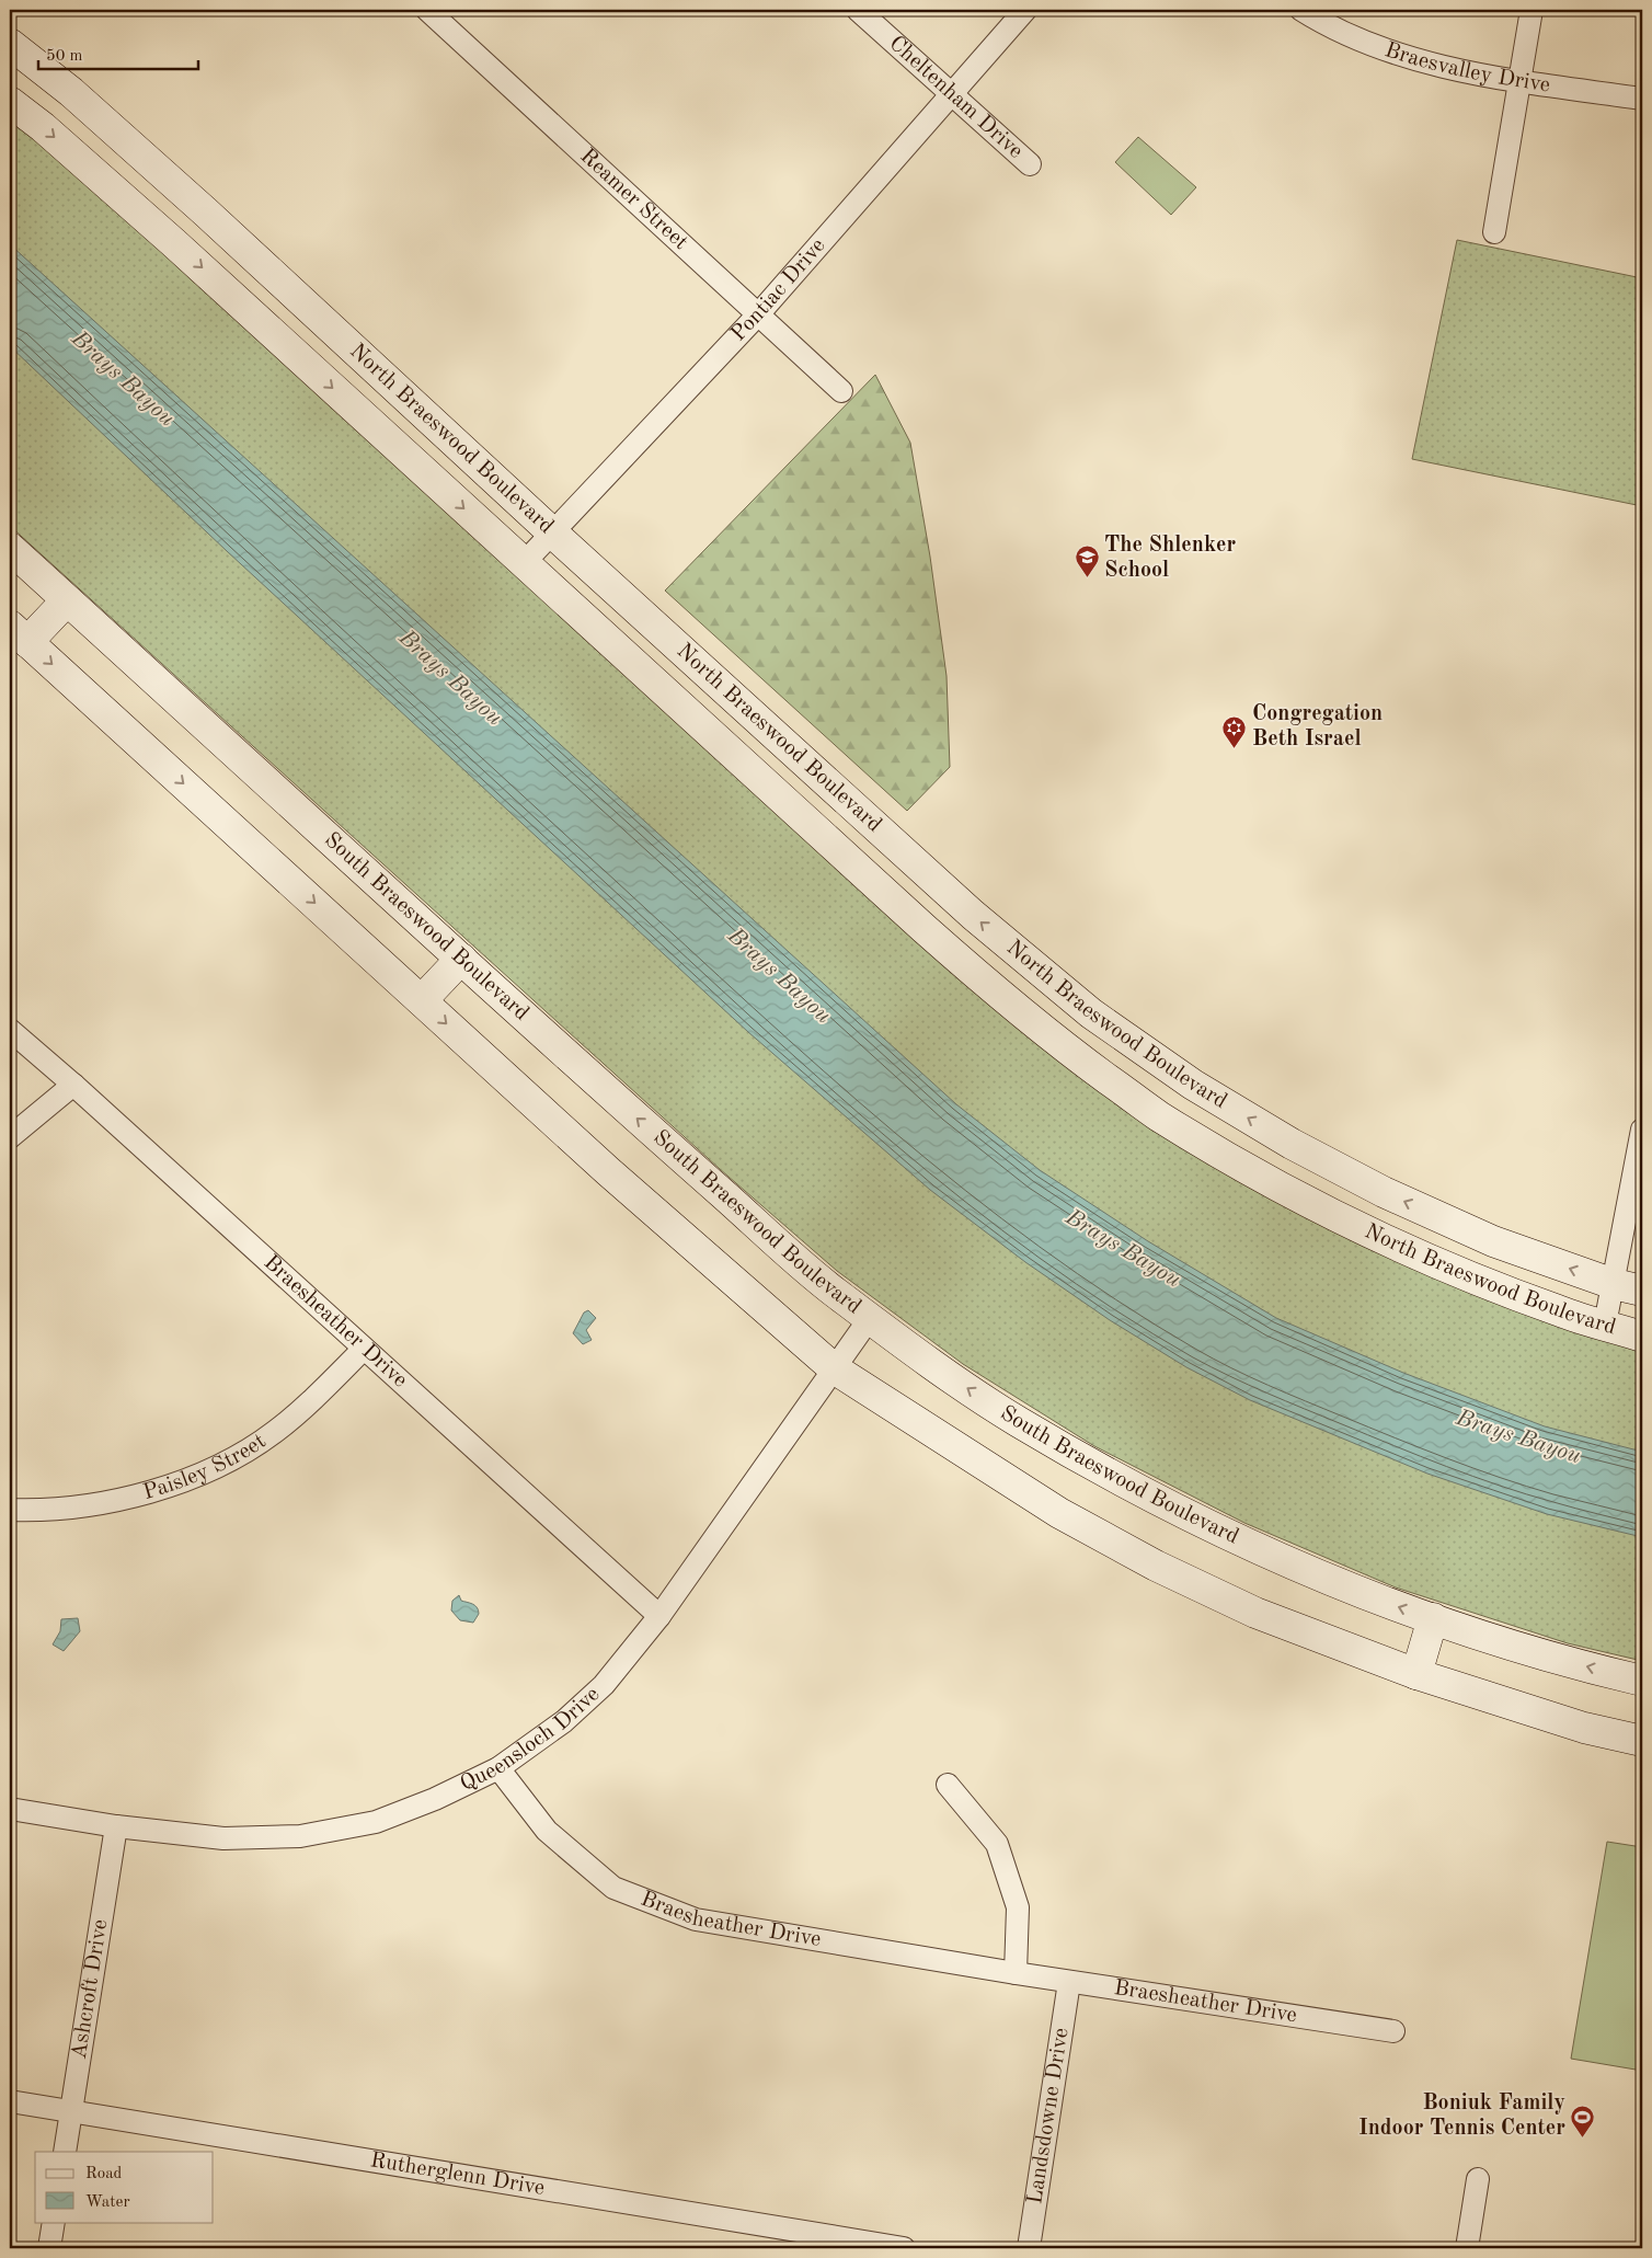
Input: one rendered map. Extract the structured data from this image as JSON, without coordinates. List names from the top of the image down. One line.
{"streets":{"main road":["North Braeswood Boulevard","South Braeswood Boulevard"],"street":["Braesvalley Drive","Cheltenham Drive","Reamer Street","Pontiac Drive","Braesheather Drive","Paisley Street","Queensloch Drive","Ashcroft Drive","Landsdowne Drive","Rutherglenn Drive"]},"crossings":[["Cheltenham Drive","Pontiac Drive"],["Reamer Street","Pontiac Drive"],["Pontiac Drive","North Braeswood Boulevard"],["South Braeswood Boulevard","Queensloch Drive"],["Braesheather Drive","Paisley Street"],["Braesheather Drive","Queensloch Drive"],["Braesheather Drive","Landsdowne Drive"],["Queensloch Drive","Ashcroft Drive"],["Ashcroft Drive","Rutherglenn Drive"]],"water":["Brays Bayou"],"places":{"school or university":["The Shlenker School"],"synagogue":["Congregation Beth Israel"],"sports":["Boniuk Family Indoor Tennis Center"]},"legend":["Road","Water"],"scale_bar":"50 m"}
